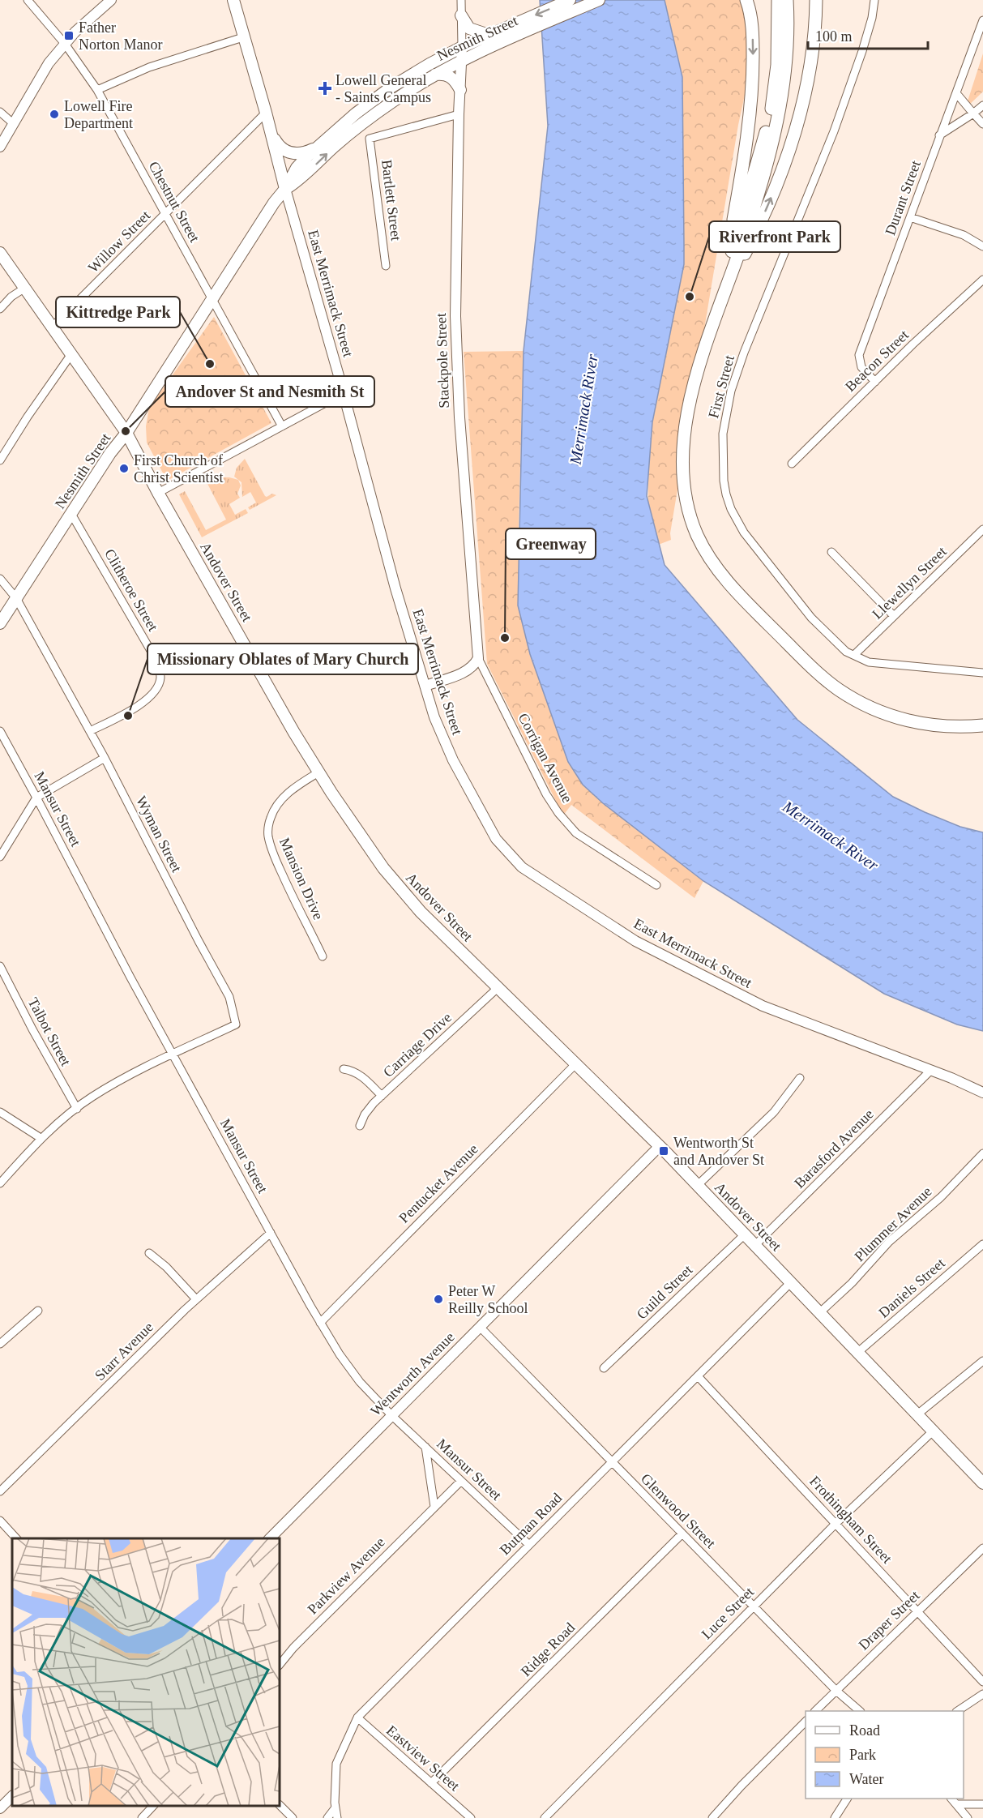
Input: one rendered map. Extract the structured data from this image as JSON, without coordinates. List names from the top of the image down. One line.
{"streets":{"main road":["Nesmith Street","East Merrimack Street","Andover Street"],"street":["Durant Street","Bartlett Street","Chestnut Street","Willow Street","Stackpole Street","Beacon Street","First Street","Llewellyn Street","Clitheroe Street","Corrigan Avenue","Mansur Street","Wyman Street","Mansion Drive","Talbot Street","Carriage Drive","Barasford Avenue","Pentucket Avenue","Plummer Avenue","Daniels Street","Guild Street","Starr Avenue","Wentworth Avenue","Glenwood Street","Frothingham Street","Butman Road","Parkview Avenue","Luce Street","Draper Street","Ridge Road","Eastview Street"]},"crossings":[["Nesmith Street","Chestnut Street"],["Nesmith Street","East Merrimack Street"],["Nesmith Street","Stackpole Street"],["Nesmith Street","Andover Street"],["Nesmith Street","Clitheroe Street"],["Nesmith Street","Wyman Street"],["Durant Street","Beacon Street"],["Bartlett Street","Stackpole Street"],["Chestnut Street","Willow Street"],["Willow Street","East Merrimack Street"],["Willow Street","Andover Street"],["East Merrimack Street","Barasford Avenue"],["Stackpole Street","Corrigan Avenue"],["First Street","Llewellyn Street"],["Andover Street","Mansion Drive"],["Andover Street","Carriage Drive"],["Andover Street","Barasford Avenue"],["Andover Street","Pentucket Avenue"],["Andover Street","Plummer Avenue"],["Andover Street","Daniels Street"],["Andover Street","Guild Street"],["Andover Street","Wentworth Avenue"],["Andover Street","Butman Road"],["Andover Street","Luce Street"],["Clitheroe Street","Wyman Street"],["Mansur Street","Wyman Street"],["Mansur Street","Pentucket Avenue"],["Mansur Street","Starr Avenue"],["Mansur Street","Wentworth Avenue"],["Mansur Street","Butman Road"],["Mansur Street","Parkview Avenue"],["Wentworth Avenue","Glenwood Street"],["Glenwood Street","Butman Road"],["Glenwood Street","Luce Street"],["Glenwood Street","Draper Street"],["Glenwood Street","Ridge Road"],["Frothingham Street","Butman Road"],["Frothingham Street","Luce Street"],["Frothingham Street","Draper Street"],["Butman Road","Eastview Street"],["Ridge Road","Eastview Street"]],"water":["Merrimack River"],"places":{"transit":["Father Norton Manor","Wentworth St and Andover St"],"health":["Lowell General - Saints Campus"],"other":["Lowell Fire Department","Riverfront Park","Kittredge Park","Andover St and Nesmith St","First Church of Christ Scientist","Greenway","Missionary Oblates of Mary Church","Peter W Reilly School"]},"legend":["Road","Park","Water"],"scale_bar":"100 m"}
